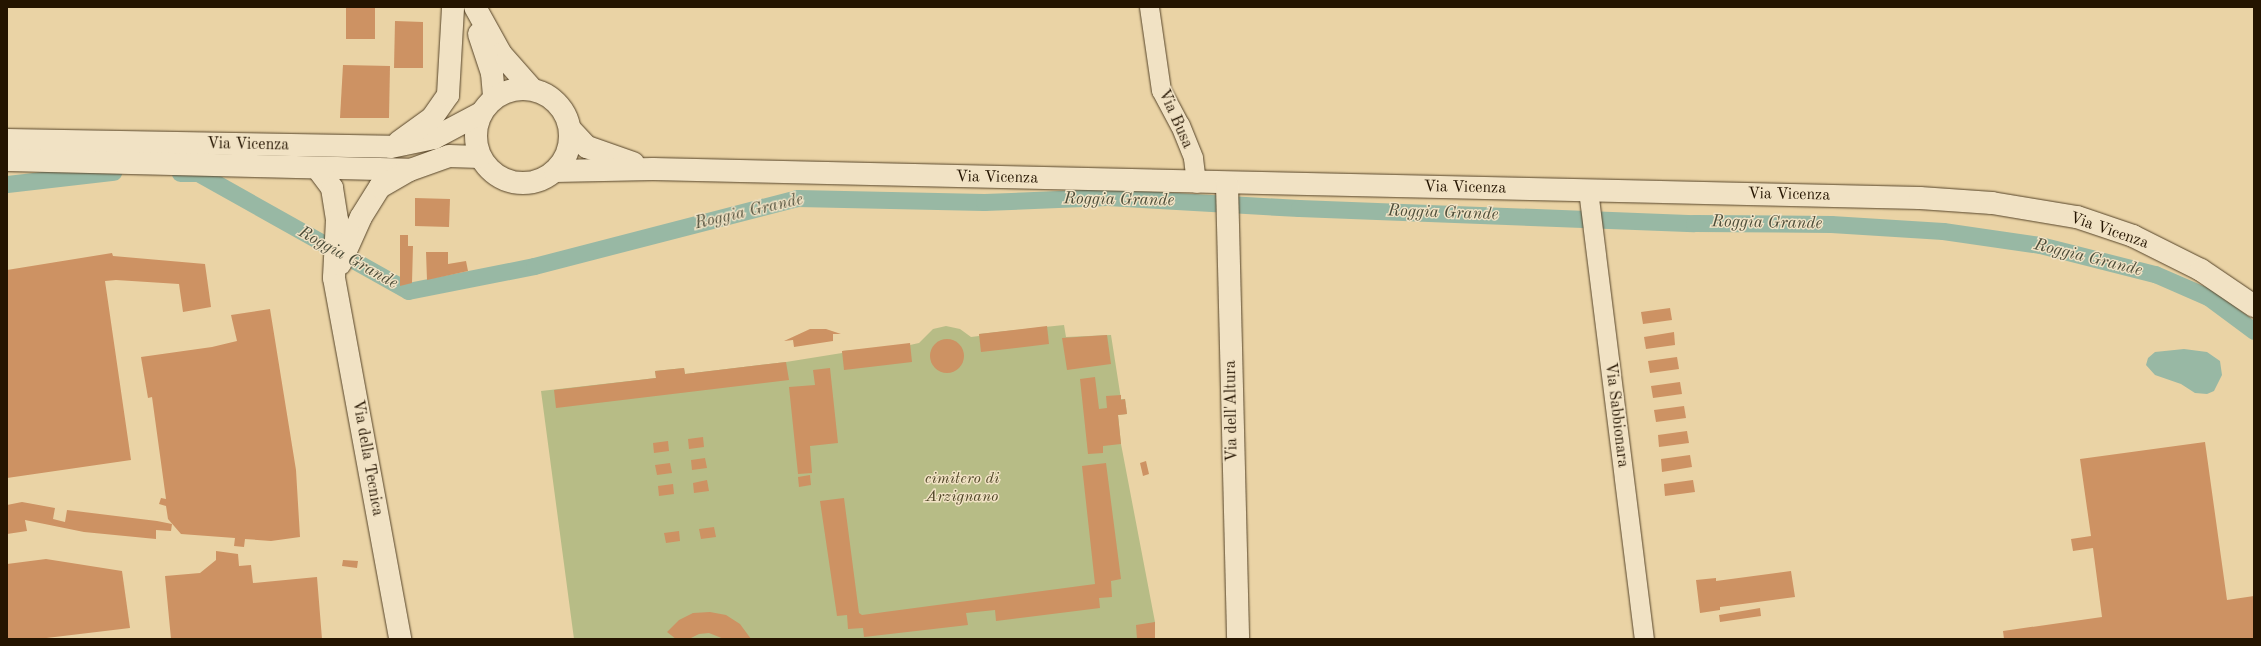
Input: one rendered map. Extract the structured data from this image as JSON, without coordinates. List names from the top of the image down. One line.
{"streets":{"main road":["Via Vicenza","Via dell'Altura","Via della Tecnica"],"street":["Via Busa","Via Sabbionara"]},"crossings":[["Via Busa","Via Vicenza"],["Via Vicenza","Via dell'Altura"],["Via Vicenza","Via Sabbionara"],["Via Vicenza","Via della Tecnica"]],"water":["Roggia Grande"],"parks":["cimitero di Arzignano"]}
